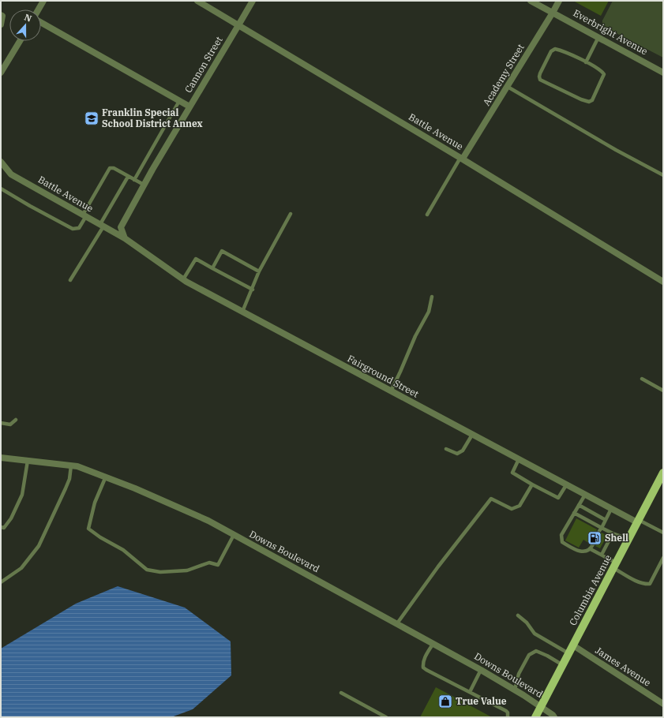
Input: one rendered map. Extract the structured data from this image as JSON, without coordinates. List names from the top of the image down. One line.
{"streets":{"main road":["Columbia Avenue"],"street":["Everbright Avenue","Cannon Street","Academy Street","Battle Avenue","Fairground Street","Downs Boulevard","James Avenue"]},"crossings":[["Everbright Avenue","Academy Street"],["Cannon Street","Battle Avenue"],["Cannon Street","Fairground Street"],["Academy Street","Battle Avenue"],["Battle Avenue","Fairground Street"],["Fairground Street","Columbia Avenue"],["Downs Boulevard","Columbia Avenue"],["Columbia Avenue","James Avenue"]],"places":{"school or university":["Franklin Special School District Annex"],"fuel station":["Shell"],"shop":["True Value"]},"north":"top"}
